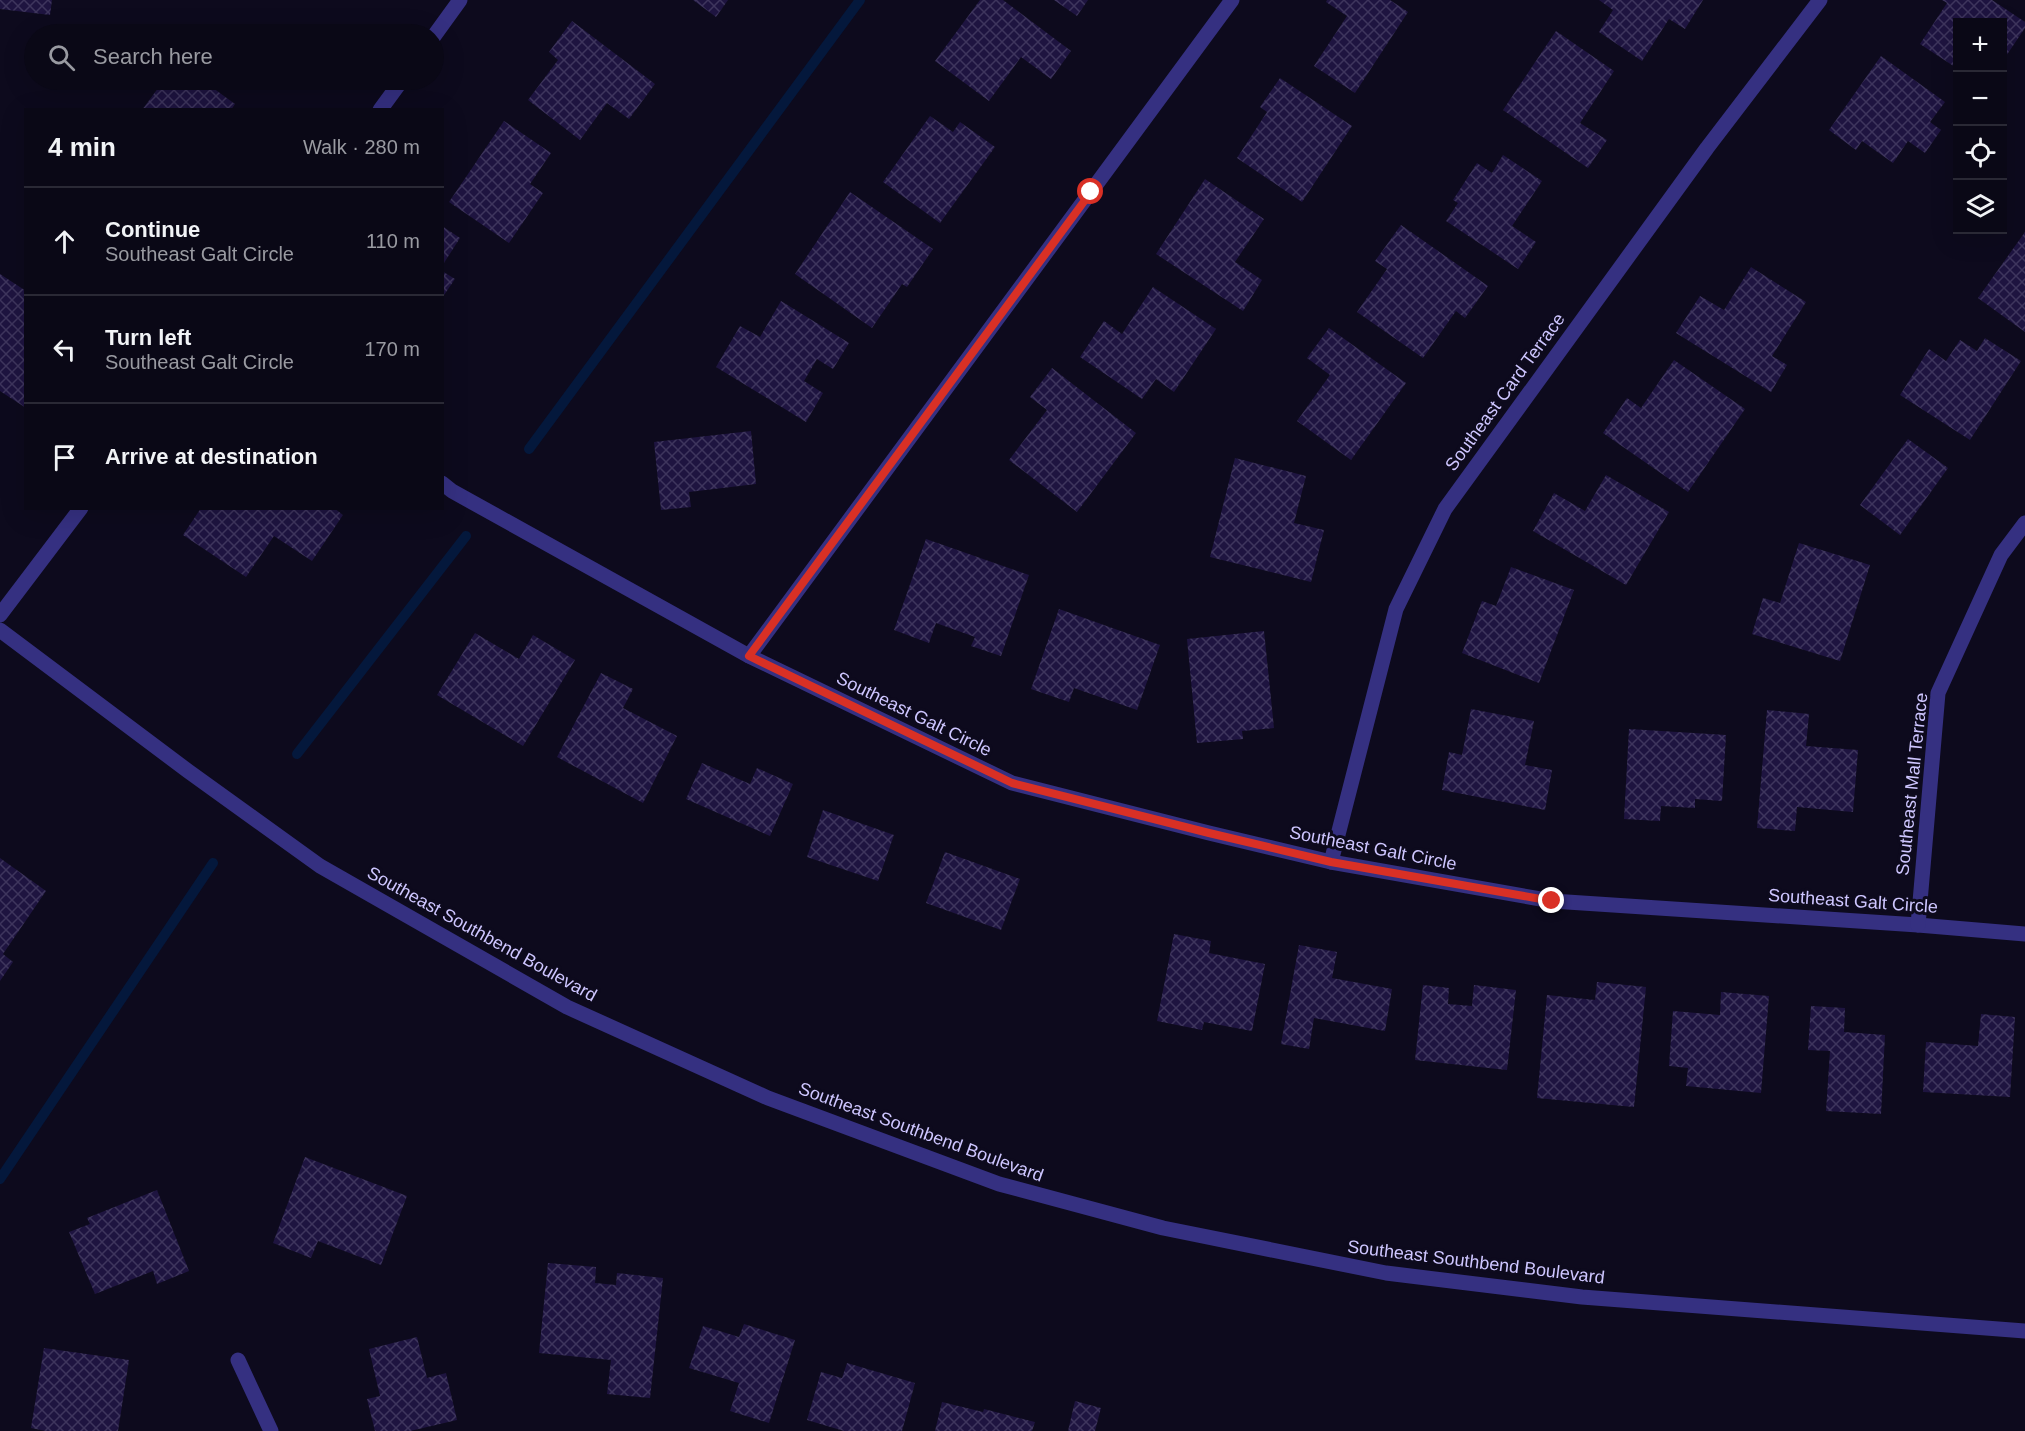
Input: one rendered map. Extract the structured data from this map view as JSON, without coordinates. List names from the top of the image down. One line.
{"streets":{"street":["Southeast Card Terrace","Southeast Galt Circle","Southeast Mall Terrace","Southeast Southbend Boulevard"]},"crossings":[["Southeast Card Terrace","Southeast Galt Circle"],["Southeast Galt Circle","Southeast Mall Terrace"]],"page":{"map_buttons":["+","−"],"search":"Search here","heading":["4 min","Walk · 280 m"],"list":[["Continue","Southeast Galt Circle","110 m"],["Turn left","Southeast Galt Circle","170 m"],"Arrive at destination"]}}
